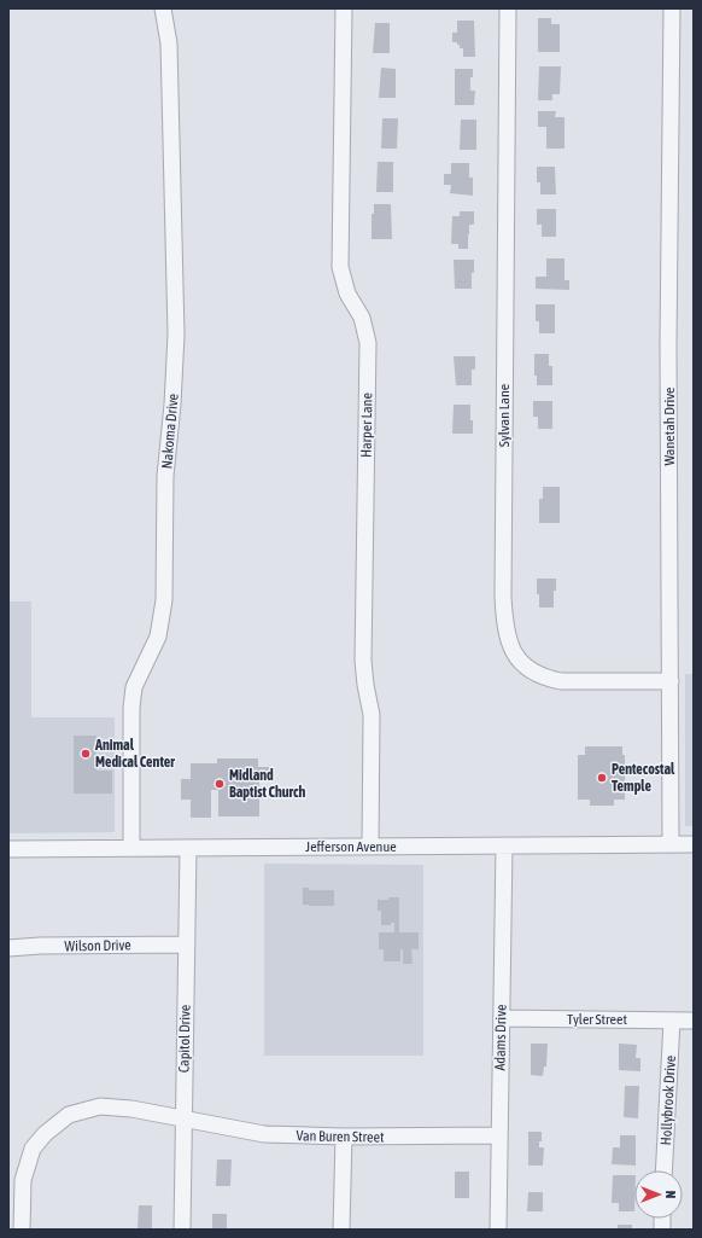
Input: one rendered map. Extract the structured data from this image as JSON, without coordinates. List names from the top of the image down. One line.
{"streets":{"street":["Sylvan Lane","Harper Lane","Wanetah Drive","Nakoma Drive","Jefferson Avenue","Wilson Drive","Tyler Street","Adams Drive","Capitol Drive","Hollybrook Drive","Van Buren Street"]},"crossings":[["Sylvan Lane","Wanetah Drive"],["Harper Lane","Jefferson Avenue"],["Wanetah Drive","Jefferson Avenue"],["Nakoma Drive","Jefferson Avenue"],["Jefferson Avenue","Adams Drive"],["Jefferson Avenue","Capitol Drive"],["Wilson Drive","Capitol Drive"],["Tyler Street","Adams Drive"],["Tyler Street","Hollybrook Drive"],["Adams Drive","Van Buren Street"],["Capitol Drive","Van Buren Street"]],"places":["Animal Medical Center","Pentecostal Temple","Midland Baptist Church"],"north":"right"}
